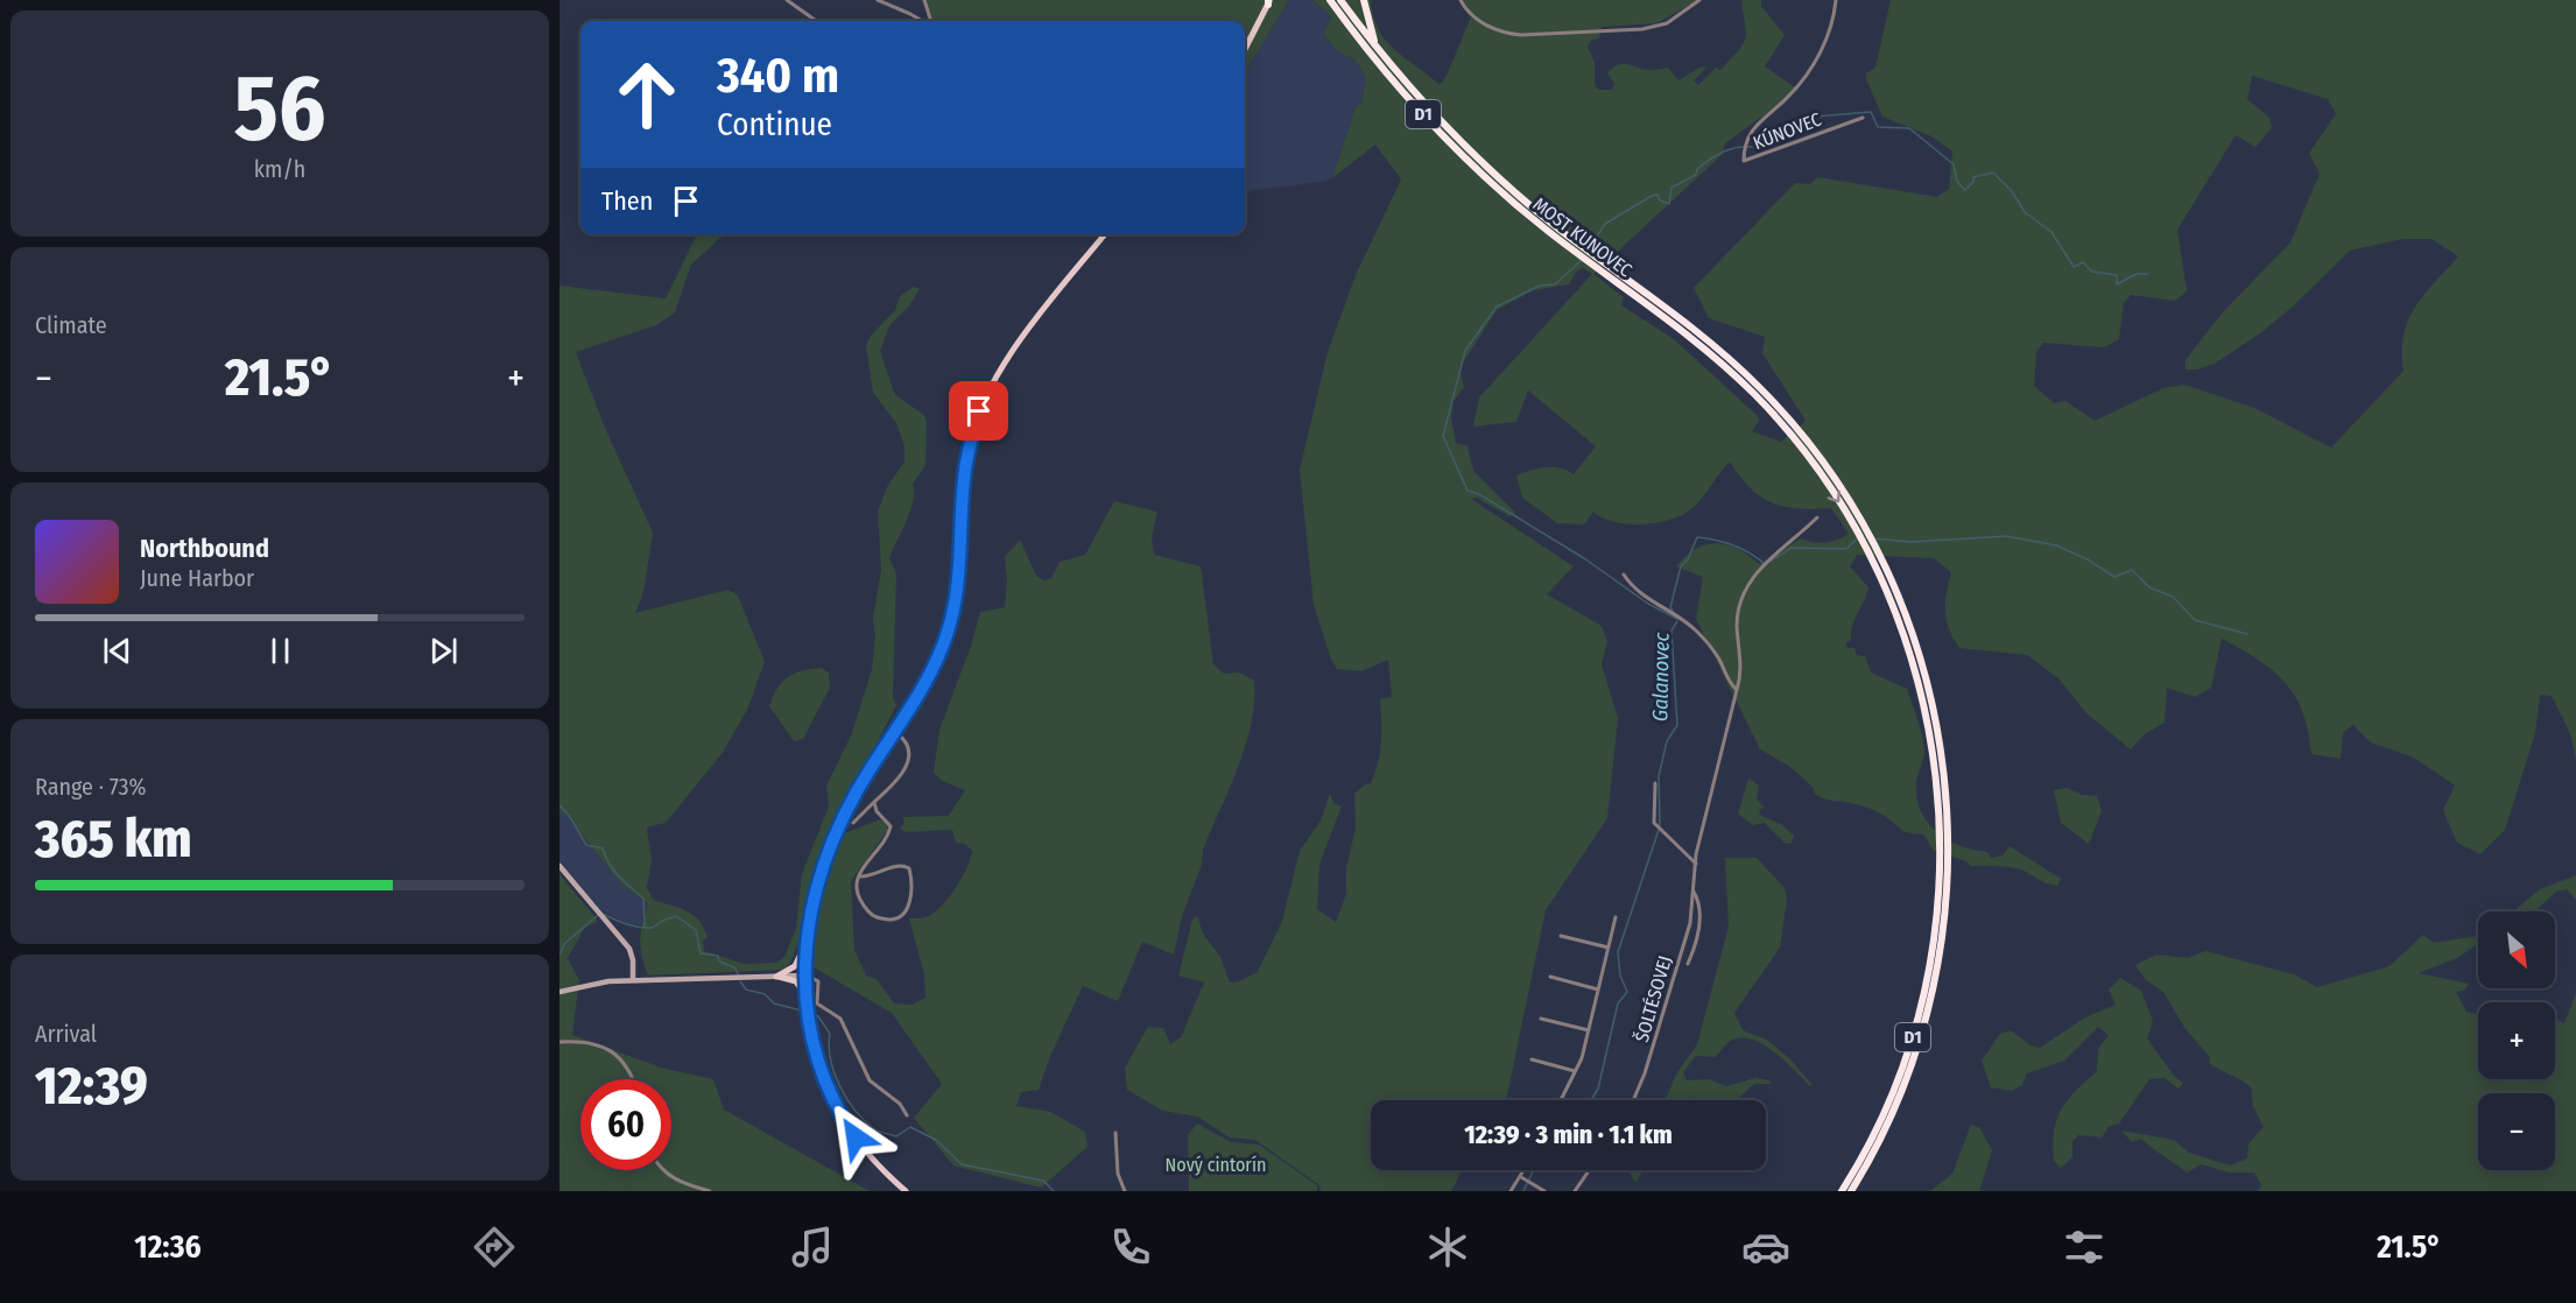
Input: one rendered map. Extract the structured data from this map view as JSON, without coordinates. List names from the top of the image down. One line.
{"streets":{"highway":["D1","MOST KUNOVEC"],"street":["KÚNOVEC","ŠOLTÉSOVEJ"]},"crossings":[["D1","MOST KUNOVEC"]],"water":["Galanovec"],"parks":["Nový cintorín"],"north":"bottom right","page":{"tile":[["56","km/h"],"Climate",["Range · 73%","365 km"],["Arrival","12:39"]],"turn":["340 m","Continue"],"then":"Then","heat":["−","21.5°","+"],"song":["Northbound","June Harbor"],"map_buttons":["+","−"],"limit":"60","trip":"12:39 · 3 min · 1.1 km","tabs":["12:36","21.5°"]}}
